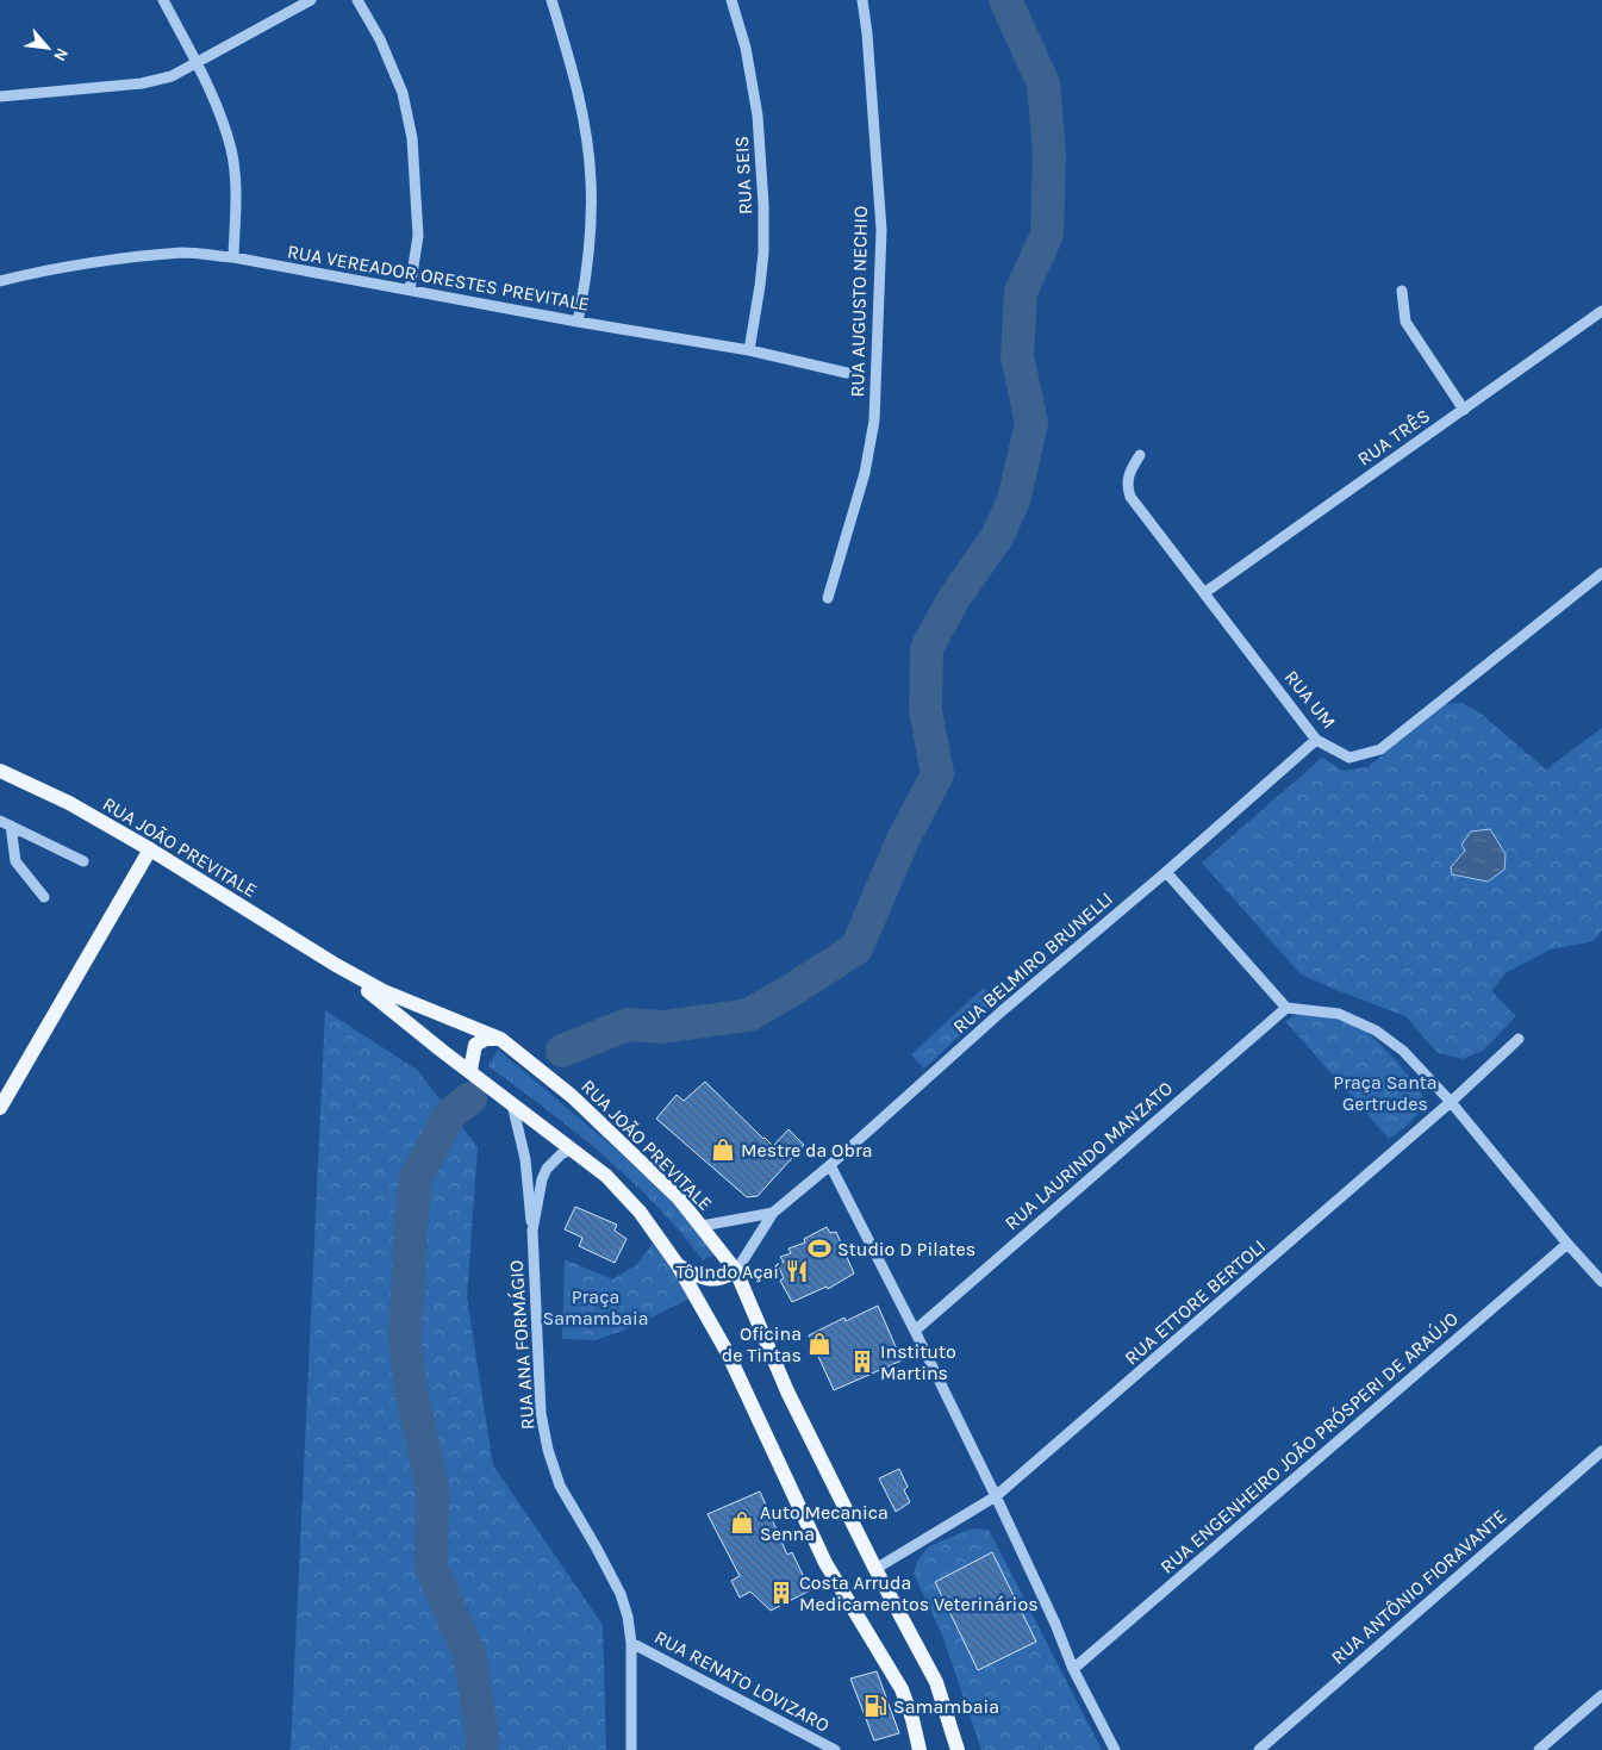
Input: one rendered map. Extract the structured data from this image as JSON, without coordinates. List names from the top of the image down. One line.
{"streets":{"main road":["RUA JOÃO PREVITALE"],"street":["RUA SEIS","RUA VEREADOR ORESTES PREVITALE","RUA AUGUSTO NECHIO","RUA TRÊS","RUA UM","RUA BELMIRO BRUNELLI","RUA LAURINDO MANZATO","RUA ETTORE BERTOLI","RUA ANA FORMÁGIO","RUA ENGENHEIRO JOÃO PRÓSPERI DE ARAÚJO","RUA ANTÔNIO FIORAVANTE","RUA RENATO LOVIZARO"]},"crossings":[["RUA SEIS","RUA VEREADOR ORESTES PREVITALE"],["RUA TRÊS","RUA UM"],["RUA UM","RUA BELMIRO BRUNELLI"],["RUA JOÃO PREVITALE","RUA BELMIRO BRUNELLI"],["RUA JOÃO PREVITALE","RUA ETTORE BERTOLI"],["RUA JOÃO PREVITALE","RUA ANA FORMÁGIO"],["RUA ANA FORMÁGIO","RUA RENATO LOVIZARO"]],"parks":["Praça Santa Gertrudes","Praça Samambaia"],"places":{"shop":["Mestre da Obra","Oficina de Tintas","Auto Mecanica Senna"],"sports":["Studio D Pilates"],"restaurant":["Tô Indo Açaí"],"building":["Instituto Martins","Costa Arruda Medicamentos Veterinários"],"fuel station":["Samambaia"]},"north":"bottom right"}
